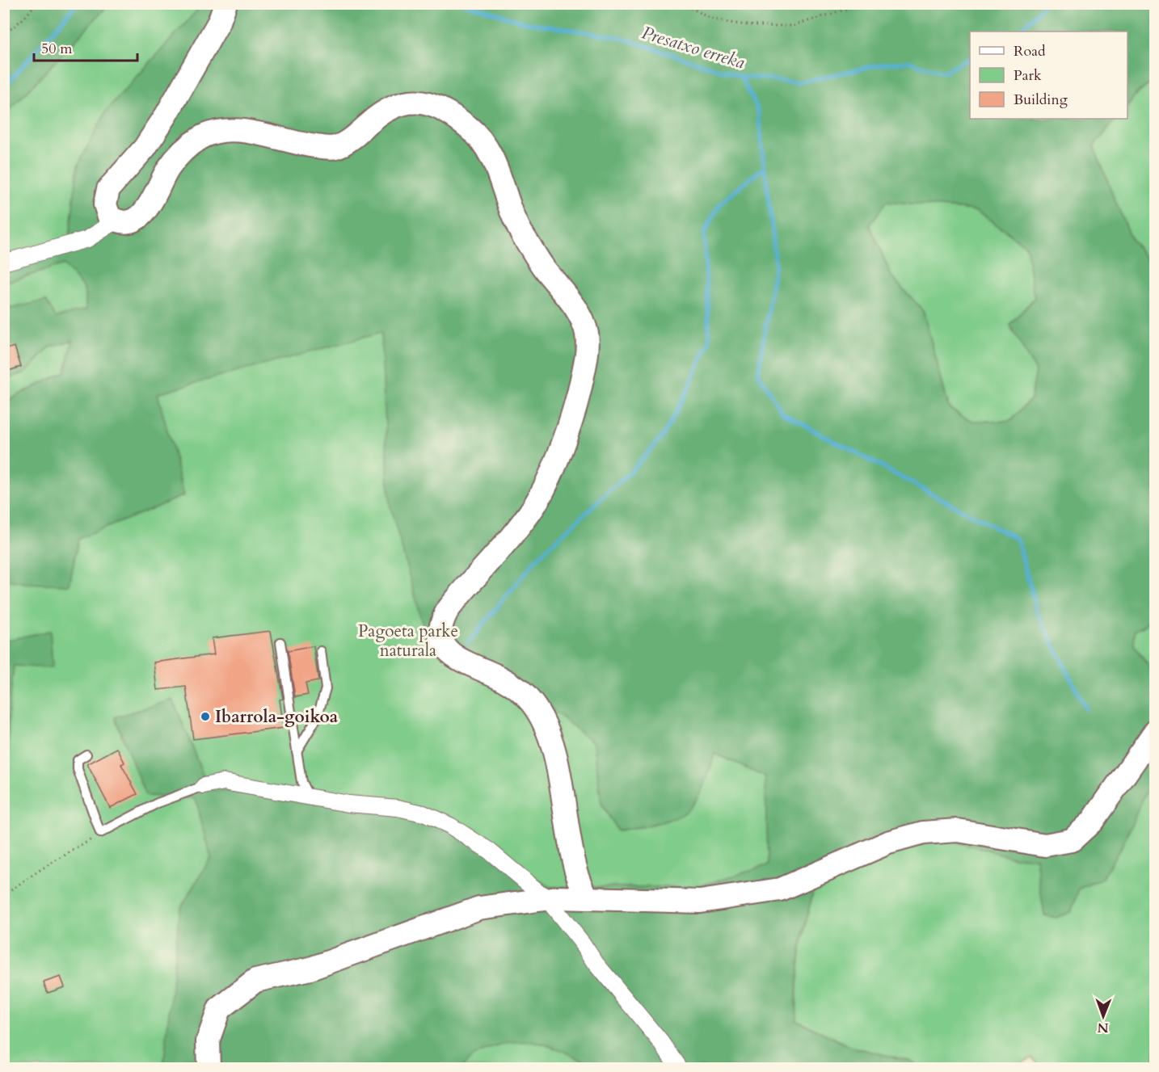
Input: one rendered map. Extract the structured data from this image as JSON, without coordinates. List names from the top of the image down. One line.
{"water":["Presatxo erreka"],"parks":["Pagoeta parke naturala"],"places":["Ibarrola-goikoa"],"legend":["Road","Park","Building"],"scale_bar":"50 m","north":"bottom"}
